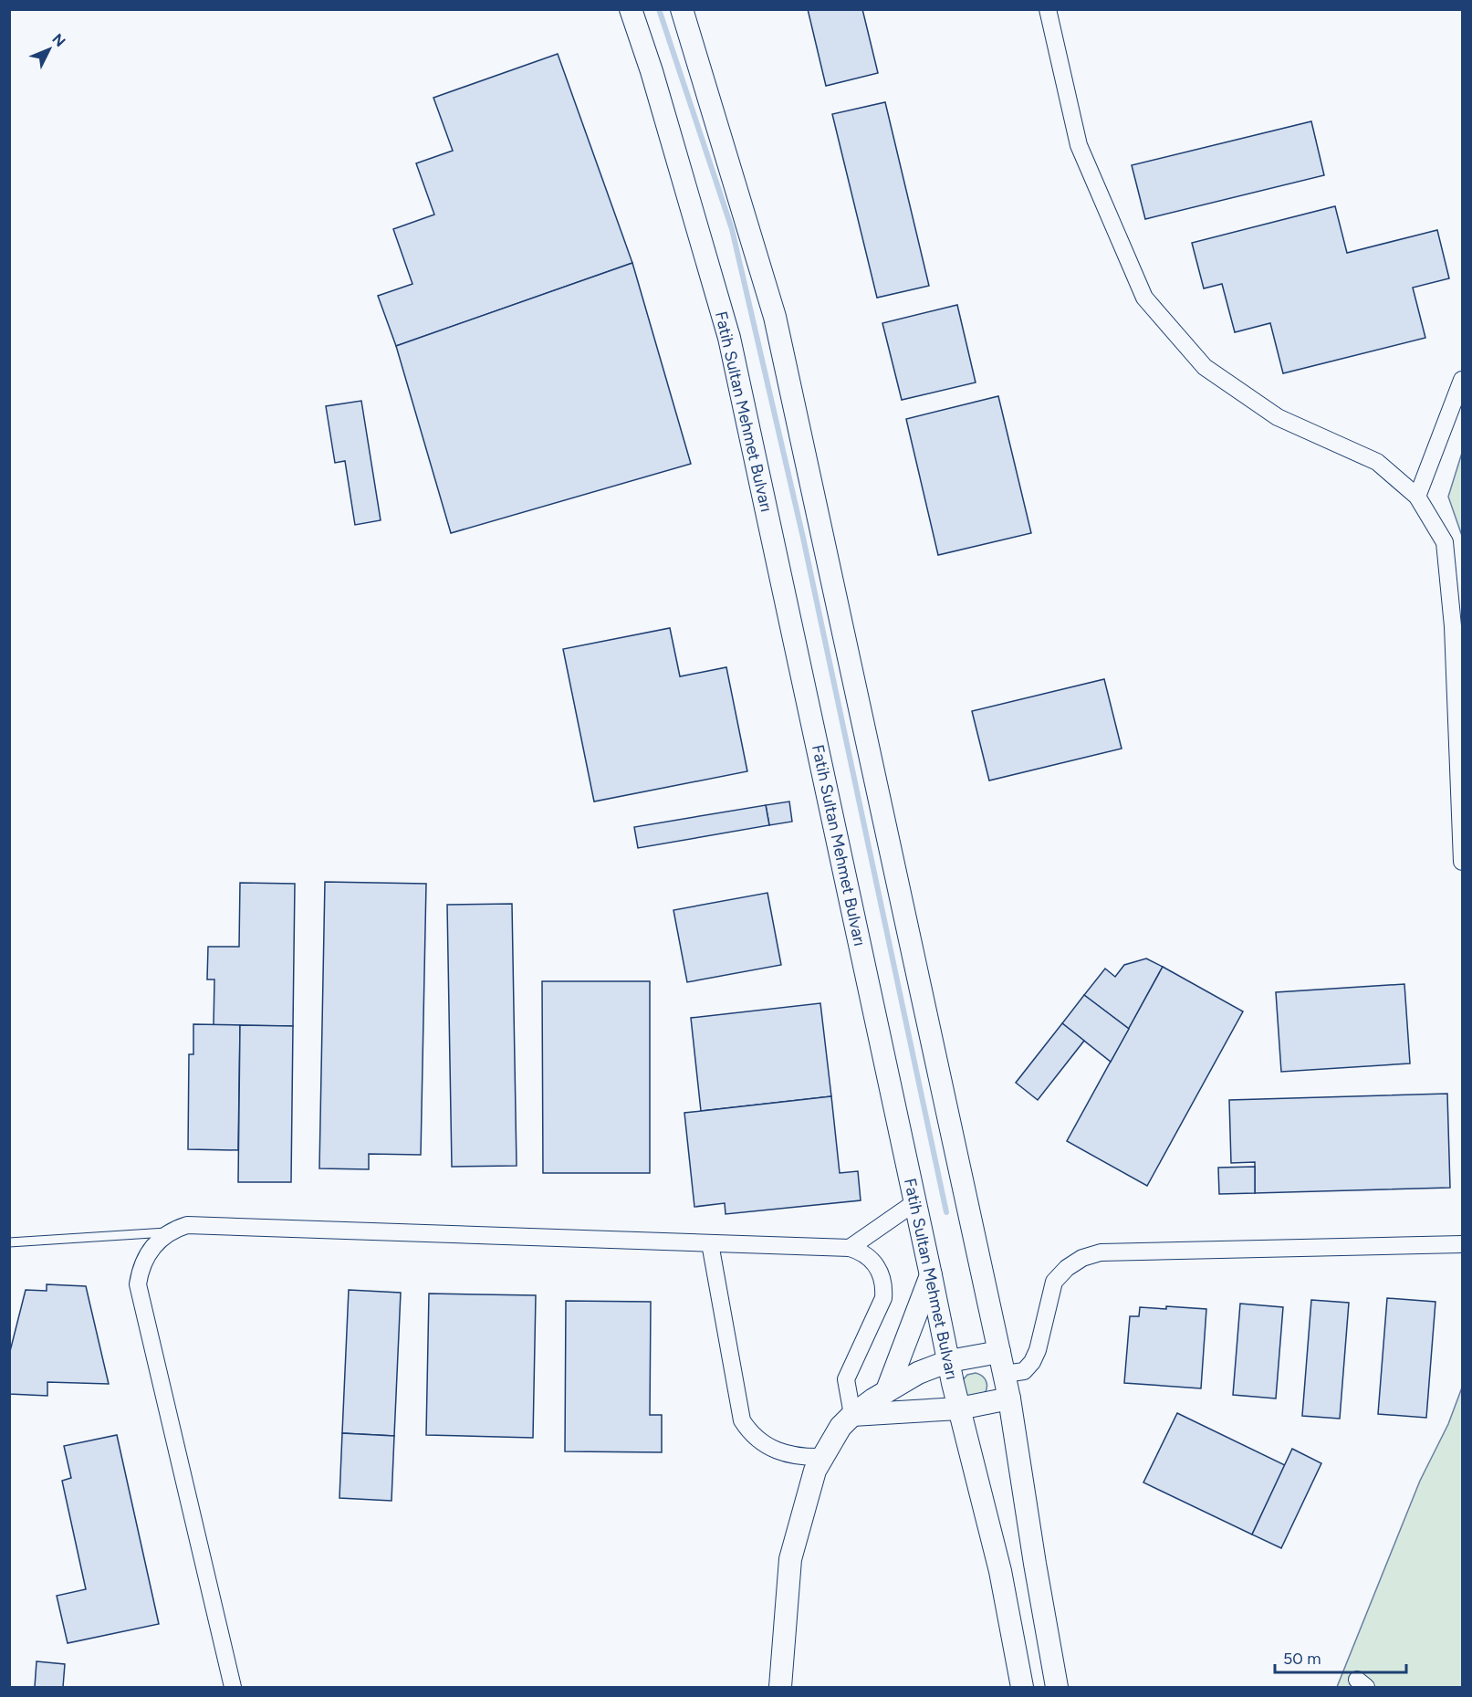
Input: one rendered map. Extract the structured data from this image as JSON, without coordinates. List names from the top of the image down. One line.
{"streets":{"main road":["Fatih Sultan Mehmet Bulvarı"]},"scale_bar":"50 m","north":"top right"}
